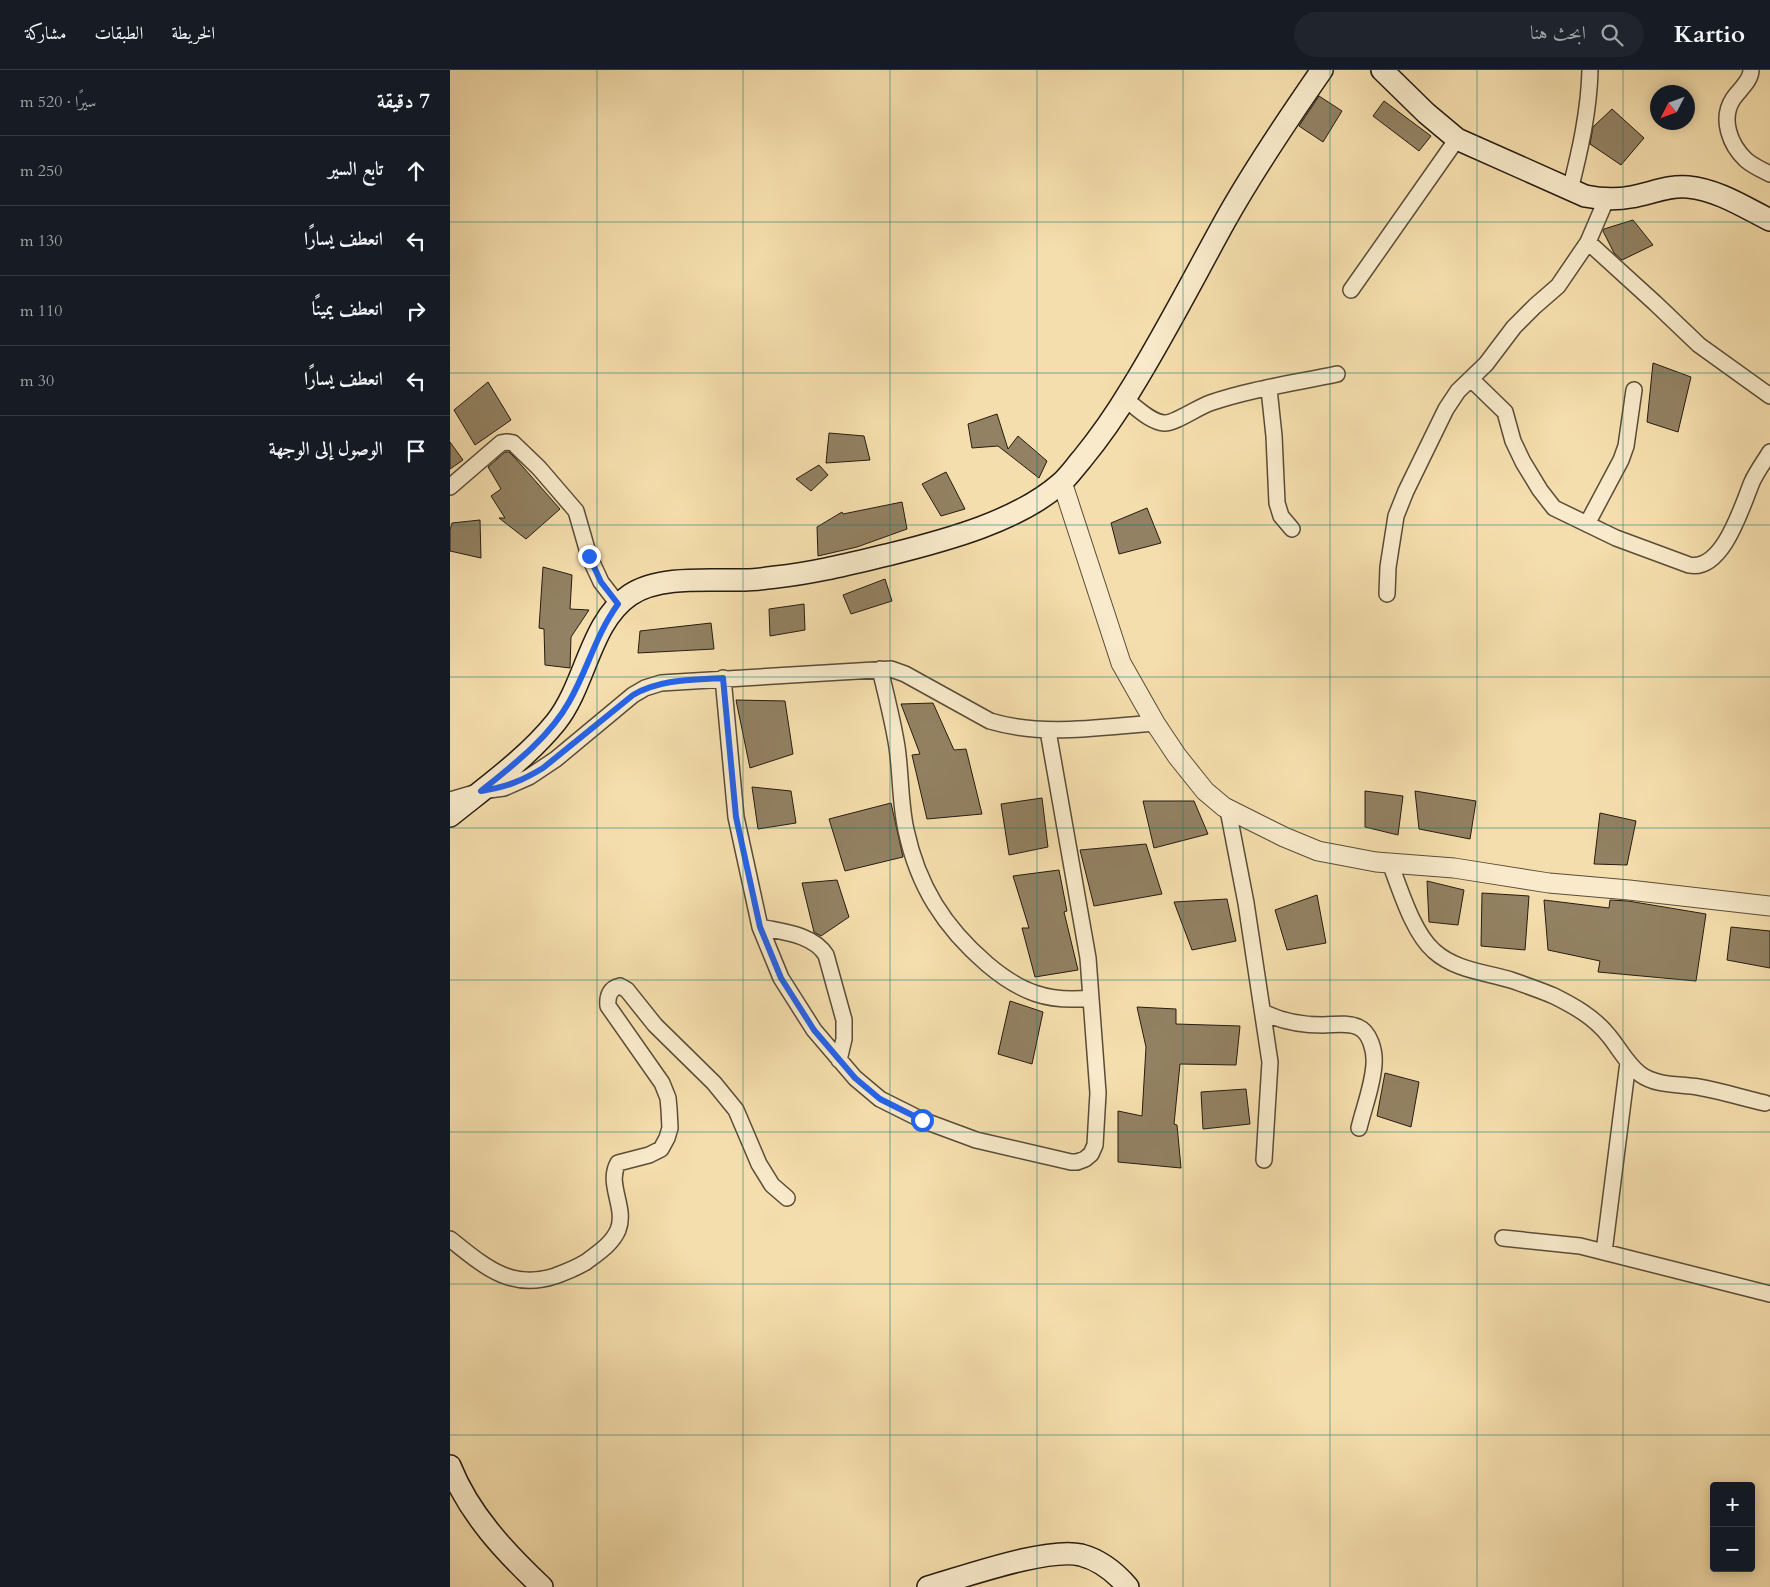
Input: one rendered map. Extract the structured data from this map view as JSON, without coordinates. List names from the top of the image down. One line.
{"north":"bottom left","page":{"header":"Kartio","search":"ابحث هنا","nav":["الخريطة","الطبقات","مشاركة"],"heading":["7 دقيقة","سيرًا · 520 m"],"list":[["تابع السير","250 m"],["انعطف يسارًا","130 m"],["انعطف يمينًا","110 m"],["انعطف يسارًا","30 m"],"الوصول إلى الوجهة"],"map_buttons":["+","−"]}}
